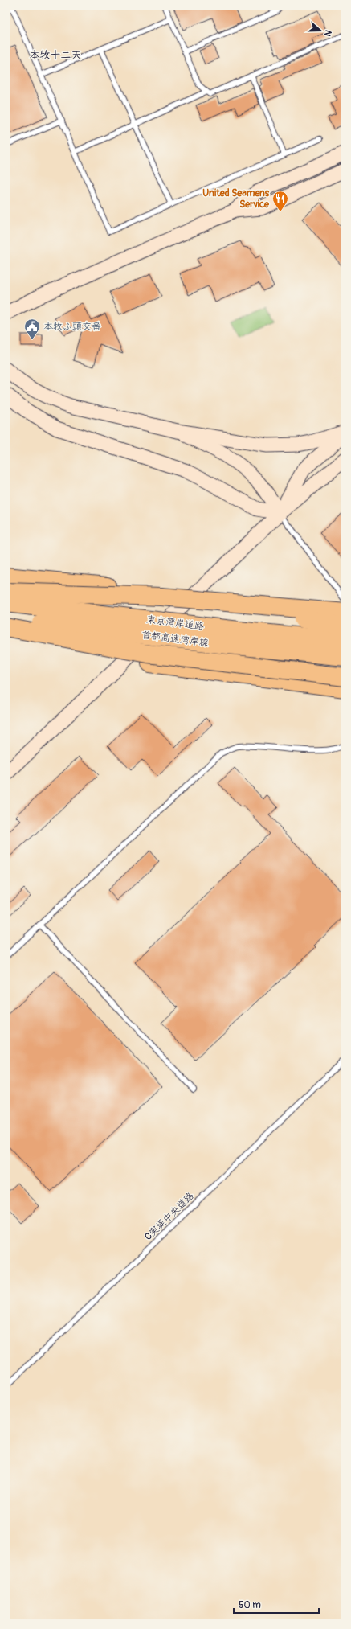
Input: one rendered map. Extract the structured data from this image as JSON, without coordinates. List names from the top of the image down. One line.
{"streets":{"highway":["東京湾岸道路","首都高速湾岸線"],"lane":["C突堤中央道路"]},"districts":["本牧十二天"],"places":{"restaurant":["United Seamens Service"],"public building":["本牧ふ頭交番"]},"scale_bar":"50 m","north":"right"}
